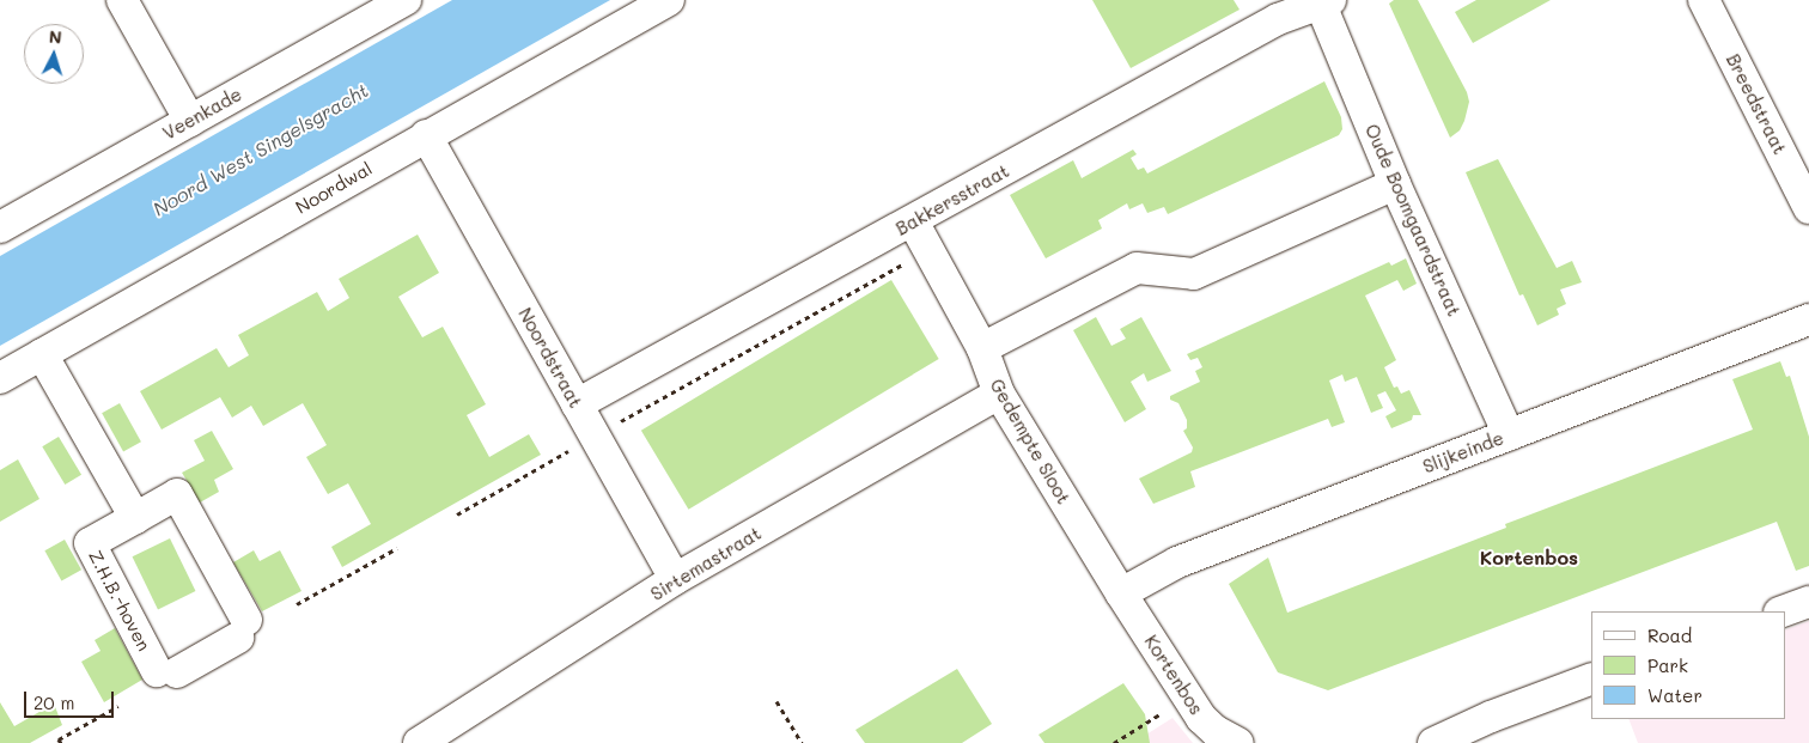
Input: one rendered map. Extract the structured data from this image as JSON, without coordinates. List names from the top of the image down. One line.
{"streets":{"street":["Breedstraat","Veenkade","Noordwal","Bakkersstraat","Oude Boomgaardstraat","Noordstraat","Gedempte Sloot","Slijkeinde","Sirtemastraat","Z.H.B.-hoven","Kortenbos"]},"crossings":[["Noordwal","Noordstraat"],["Bakkersstraat","Oude Boomgaardstraat"],["Bakkersstraat","Noordstraat"],["Bakkersstraat","Gedempte Sloot"],["Oude Boomgaardstraat","Slijkeinde"],["Noordstraat","Sirtemastraat"],["Gedempte Sloot","Slijkeinde"],["Gedempte Sloot","Sirtemastraat"],["Gedempte Sloot","Kortenbos"],["Slijkeinde","Kortenbos"]],"districts":["Kortenbos"],"water":["Noord West Singelsgracht"],"legend":["Road","Park","Water"],"scale_bar":"20 m","north":"top"}
